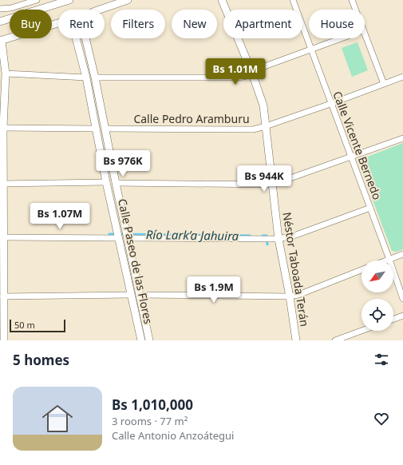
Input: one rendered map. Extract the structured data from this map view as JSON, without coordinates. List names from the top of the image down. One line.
{"streets":{"street":["Calle Pedro Aramburu","Calle Vicente Bernedo","Calle Paseo de las Flores","Néstor Taboada Terán"]},"crossings":[["Calle Pedro Aramburu","Calle Vicente Bernedo"],["Calle Pedro Aramburu","Calle Paseo de las Flores"],["Calle Pedro Aramburu","Néstor Taboada Terán"]],"water":["Río Lark’a Jahuira"],"scale_bar":"50 m","north":"bottom left","page":{"chip":["Buy","Rent","Filters","New","Apartment","House"],"price":["Bs 1.01M","Bs 976K","Bs 944K","Bs 1.07M","Bs 1.9M"],"scale":"50 m","heading":"5 homes","list":[{"name":"Bs 1,010,000","note":"3 rooms · 77 m² · Calle Antonio Anzoátegui"}]}}
